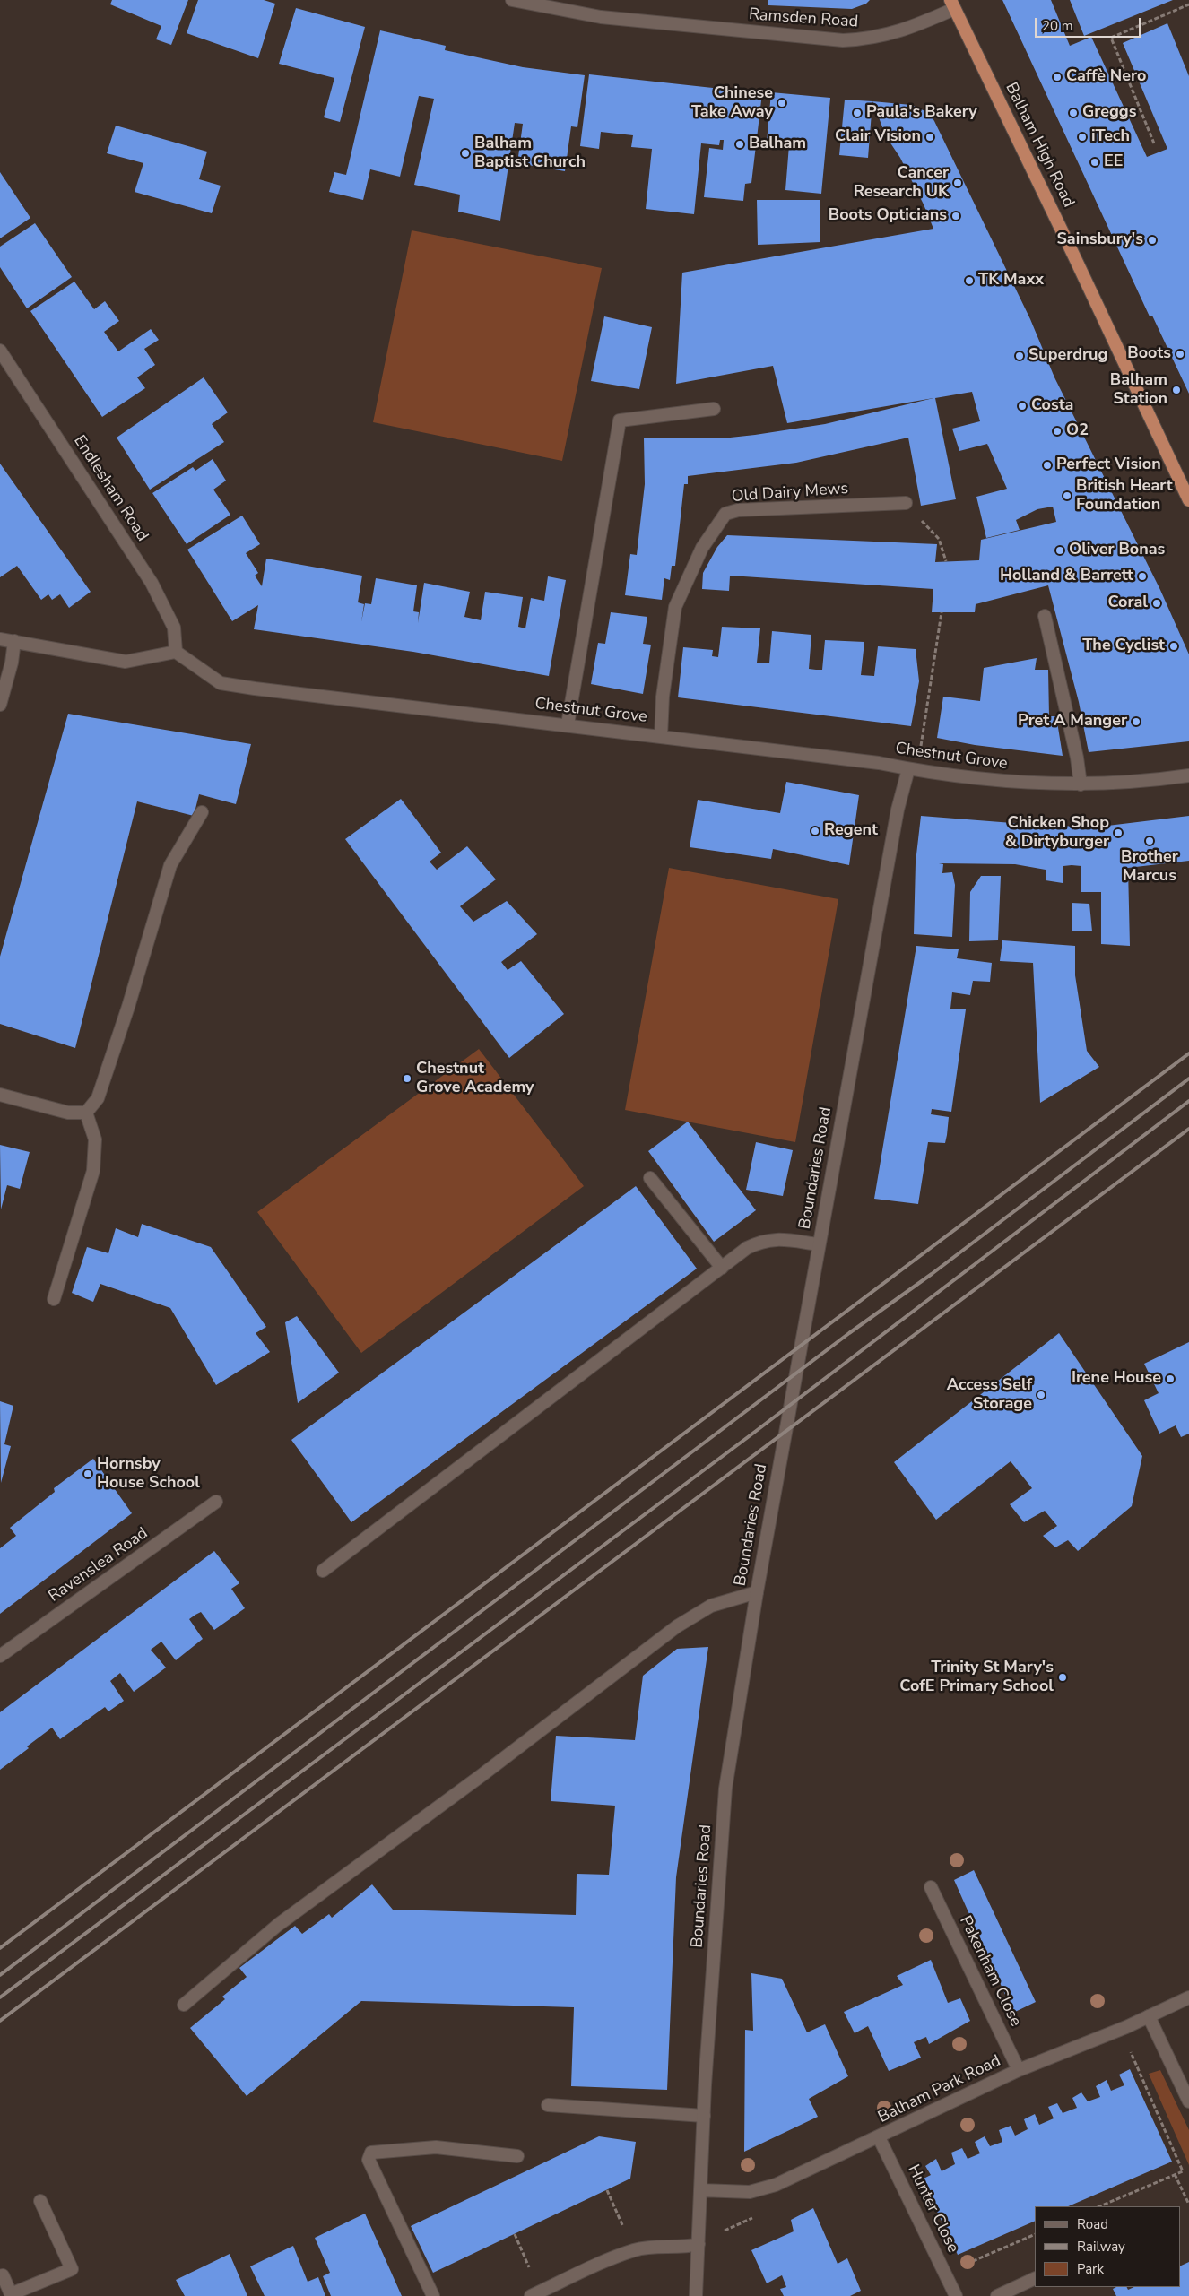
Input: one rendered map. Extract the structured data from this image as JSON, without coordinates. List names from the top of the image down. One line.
{"streets":{"highway":["Balham High Road"],"street":["Ramsden Road","Endlesham Road","Old Dairy Mews","Chestnut Grove","Boundaries Road","Ravenslea Road","Pakenham Close","Balham Park Road","Hunter Close"]},"crossings":[["Ramsden Road","Balham High Road"],["Endlesham Road","Chestnut Grove"],["Old Dairy Mews","Chestnut Grove"],["Chestnut Grove","Boundaries Road"],["Boundaries Road","Balham Park Road"],["Pakenham Close","Balham Park Road"],["Balham Park Road","Hunter Close"]],"places":["Caffè Nero","Chinese Take Away","Paula's Bakery","Greggs","Clair Vision","iTech","Balham","Balham Baptist Church","EE","Cancer Research UK","Boots Opticians","Sainsbury's","TK Maxx","Boots","Superdrug","Balham Station","Costa","O2","Perfect Vision","British Heart Foundation","Oliver Bonas","Holland & Barrett","Coral","The Cyclist","Pret A Manger","Regent","Chicken Shop & Dirtyburger","Brother Marcus","Chestnut Grove Academy","Irene House","Access Self Storage","Hornsby House School","Trinity St Mary's CofE Primary School"],"legend":["Road","Railway","Park"],"scale_bar":"20 m"}
